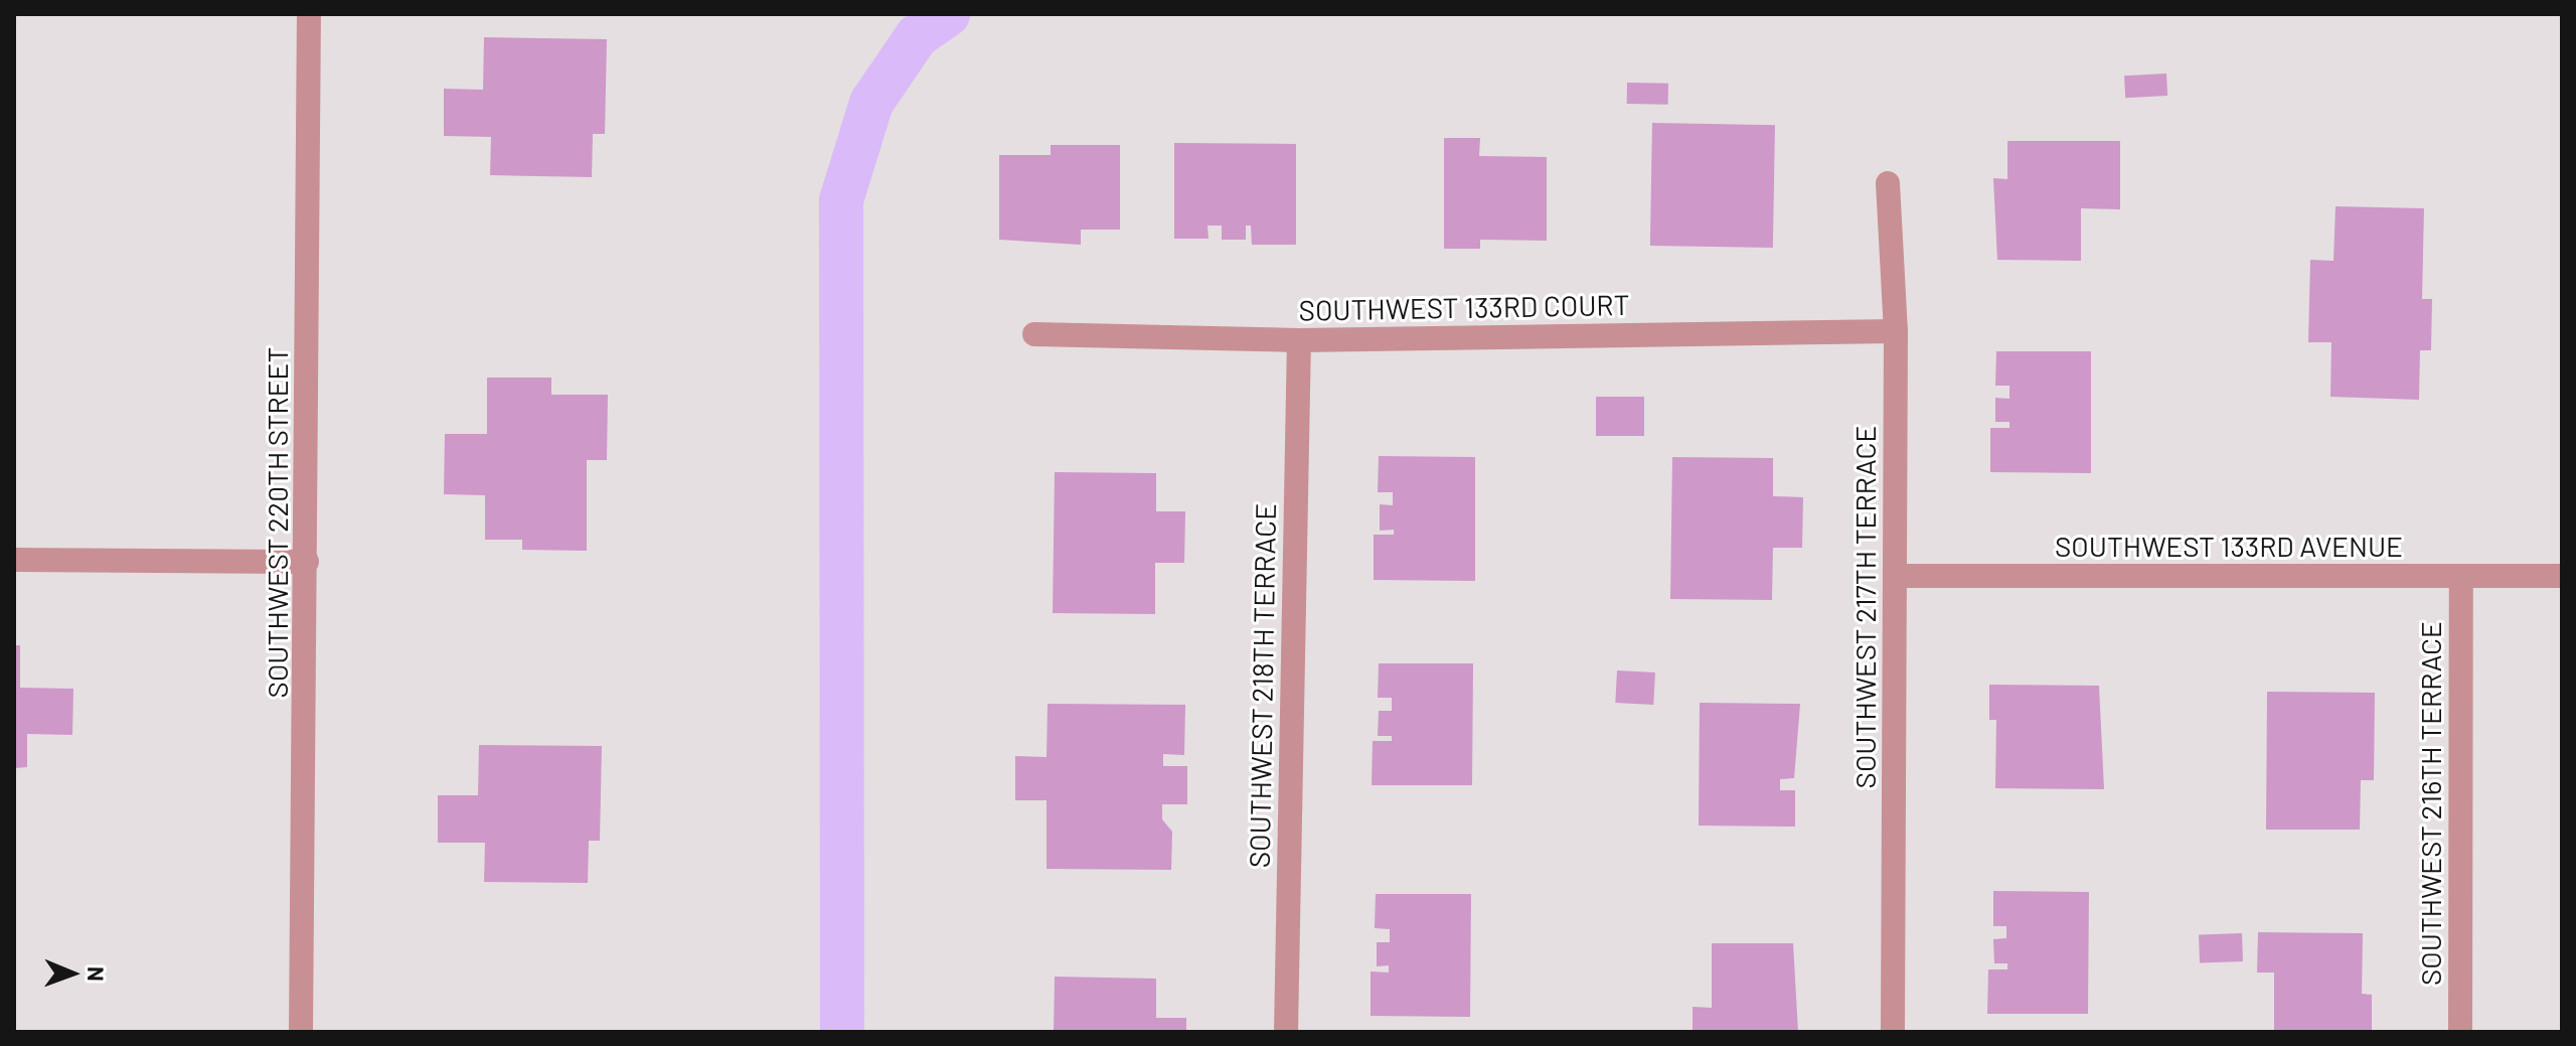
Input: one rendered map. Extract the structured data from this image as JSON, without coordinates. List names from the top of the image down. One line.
{"streets":{"street":["SOUTHWEST 133RD COURT","SOUTHWEST 220TH STREET","SOUTHWEST 133RD AVENUE","SOUTHWEST 217TH TERRACE","SOUTHWEST 218TH TERRACE","SOUTHWEST 216TH TERRACE"]},"crossings":[["SOUTHWEST 133RD COURT","SOUTHWEST 217TH TERRACE"],["SOUTHWEST 133RD COURT","SOUTHWEST 218TH TERRACE"],["SOUTHWEST 133RD AVENUE","SOUTHWEST 217TH TERRACE"],["SOUTHWEST 133RD AVENUE","SOUTHWEST 216TH TERRACE"]],"north":"right"}
